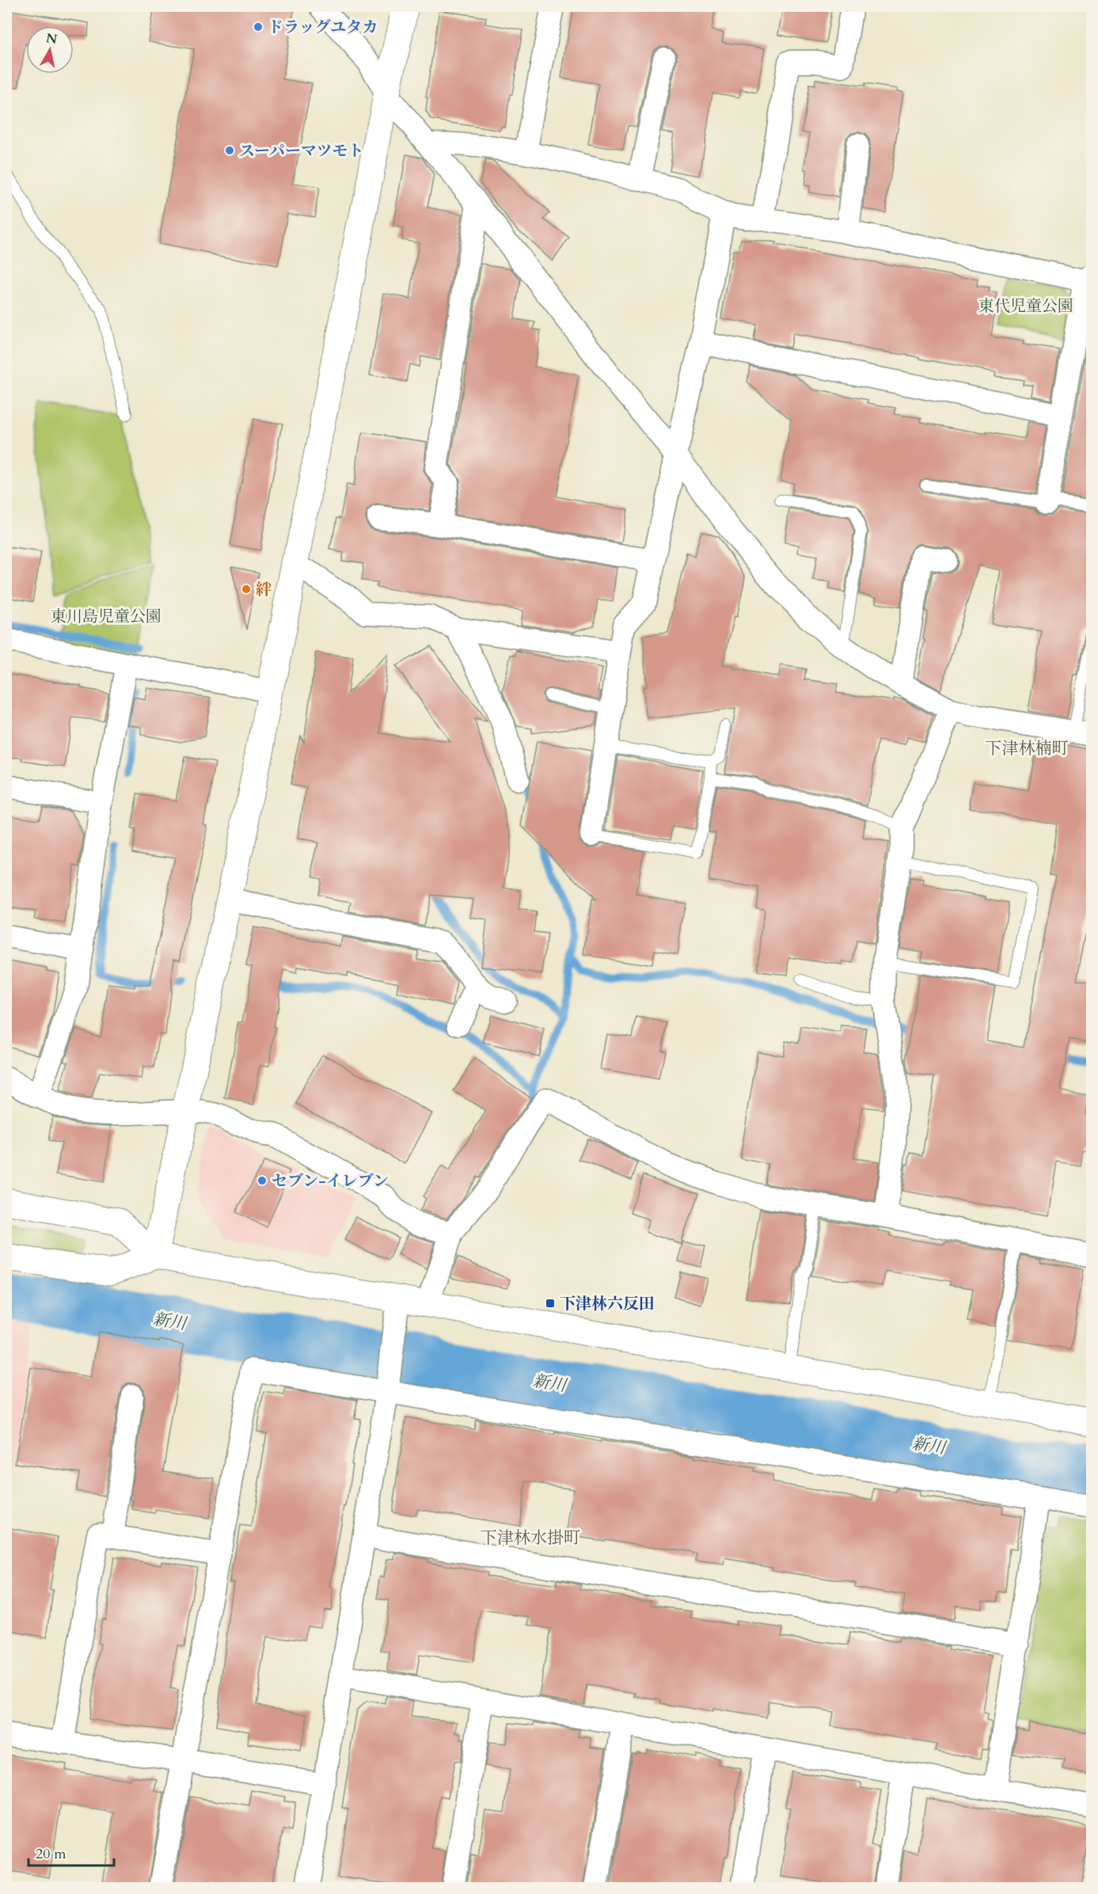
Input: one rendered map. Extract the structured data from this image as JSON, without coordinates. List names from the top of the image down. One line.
{"districts":["下津林楠町","下津林水掛町"],"water":["新川"],"parks":["東代児童公園","東川島児童公園"],"places":{"other":["ドラッグユタカ","スーパーマツモト","絆","セブン-イレブン"],"transit":["下津林六反田"]},"scale_bar":"20 m","north":"top"}
